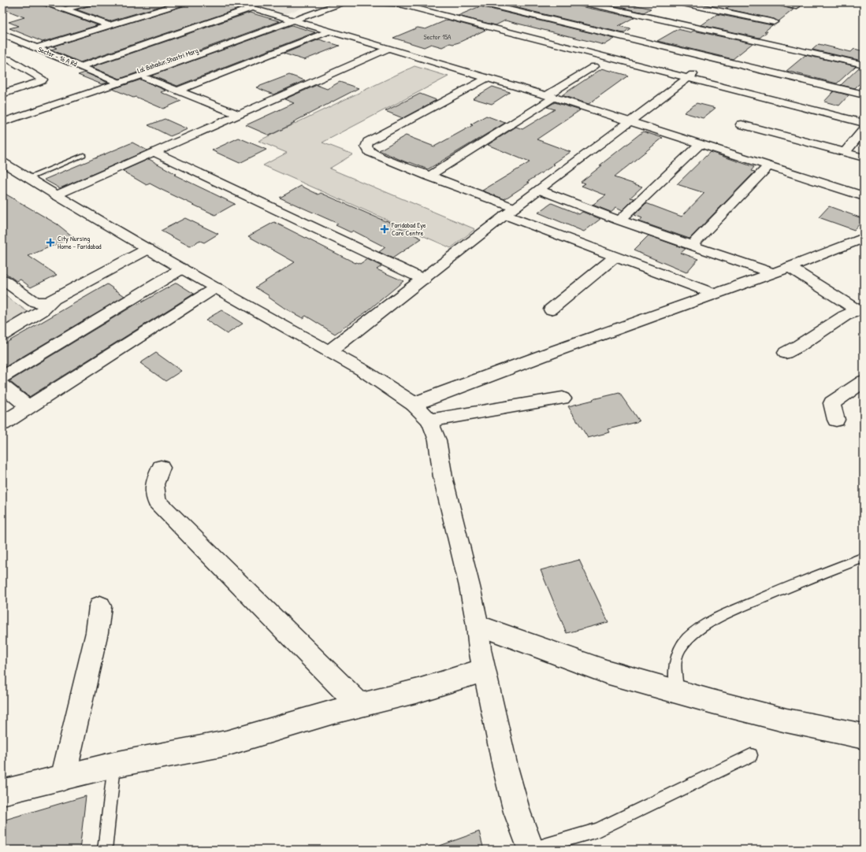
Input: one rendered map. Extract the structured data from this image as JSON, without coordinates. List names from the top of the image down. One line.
{"streets":{"street":["Sector - 16 A Rd"]},"places":{"health":["Faridabad Eye Care Centre","City Nursing Home - Faridabad"]},"house_numbers":["Sector 15A"]}
